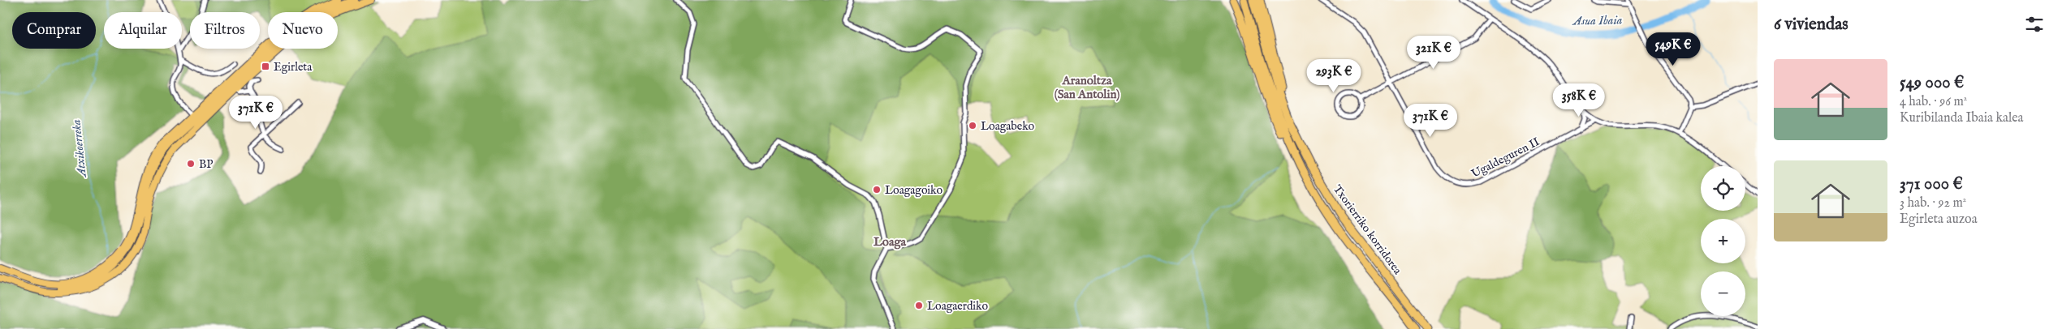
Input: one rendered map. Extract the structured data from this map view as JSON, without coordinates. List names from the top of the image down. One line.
{"streets":{"highway":["Txorierriko korridorea"],"street":["Ugaldeguren II"]},"districts":["Aranoltza (San Antolin)","Loaga"],"water":["Asua Ibaia","Atxikoerreka"],"places":{"transit":["Egirleta"],"other":["Loagabeko","BP","Loagagoiko","Loagaerdiko"]},"page":{"heading":"6 viviendas","chip":["Comprar","Alquilar","Filtros","Nuevo"],"price":["549K €","321K €","293K €","358K €","371K €","371K €"],"list":[{"name":"549 000 €","note":"4 hab. · 96 m² · Kuribilanda Ibaia kalea"},{"name":"371 000 €","note":"3 hab. · 92 m² · Egirleta auzoa"}],"map_buttons":["+","−"]}}
